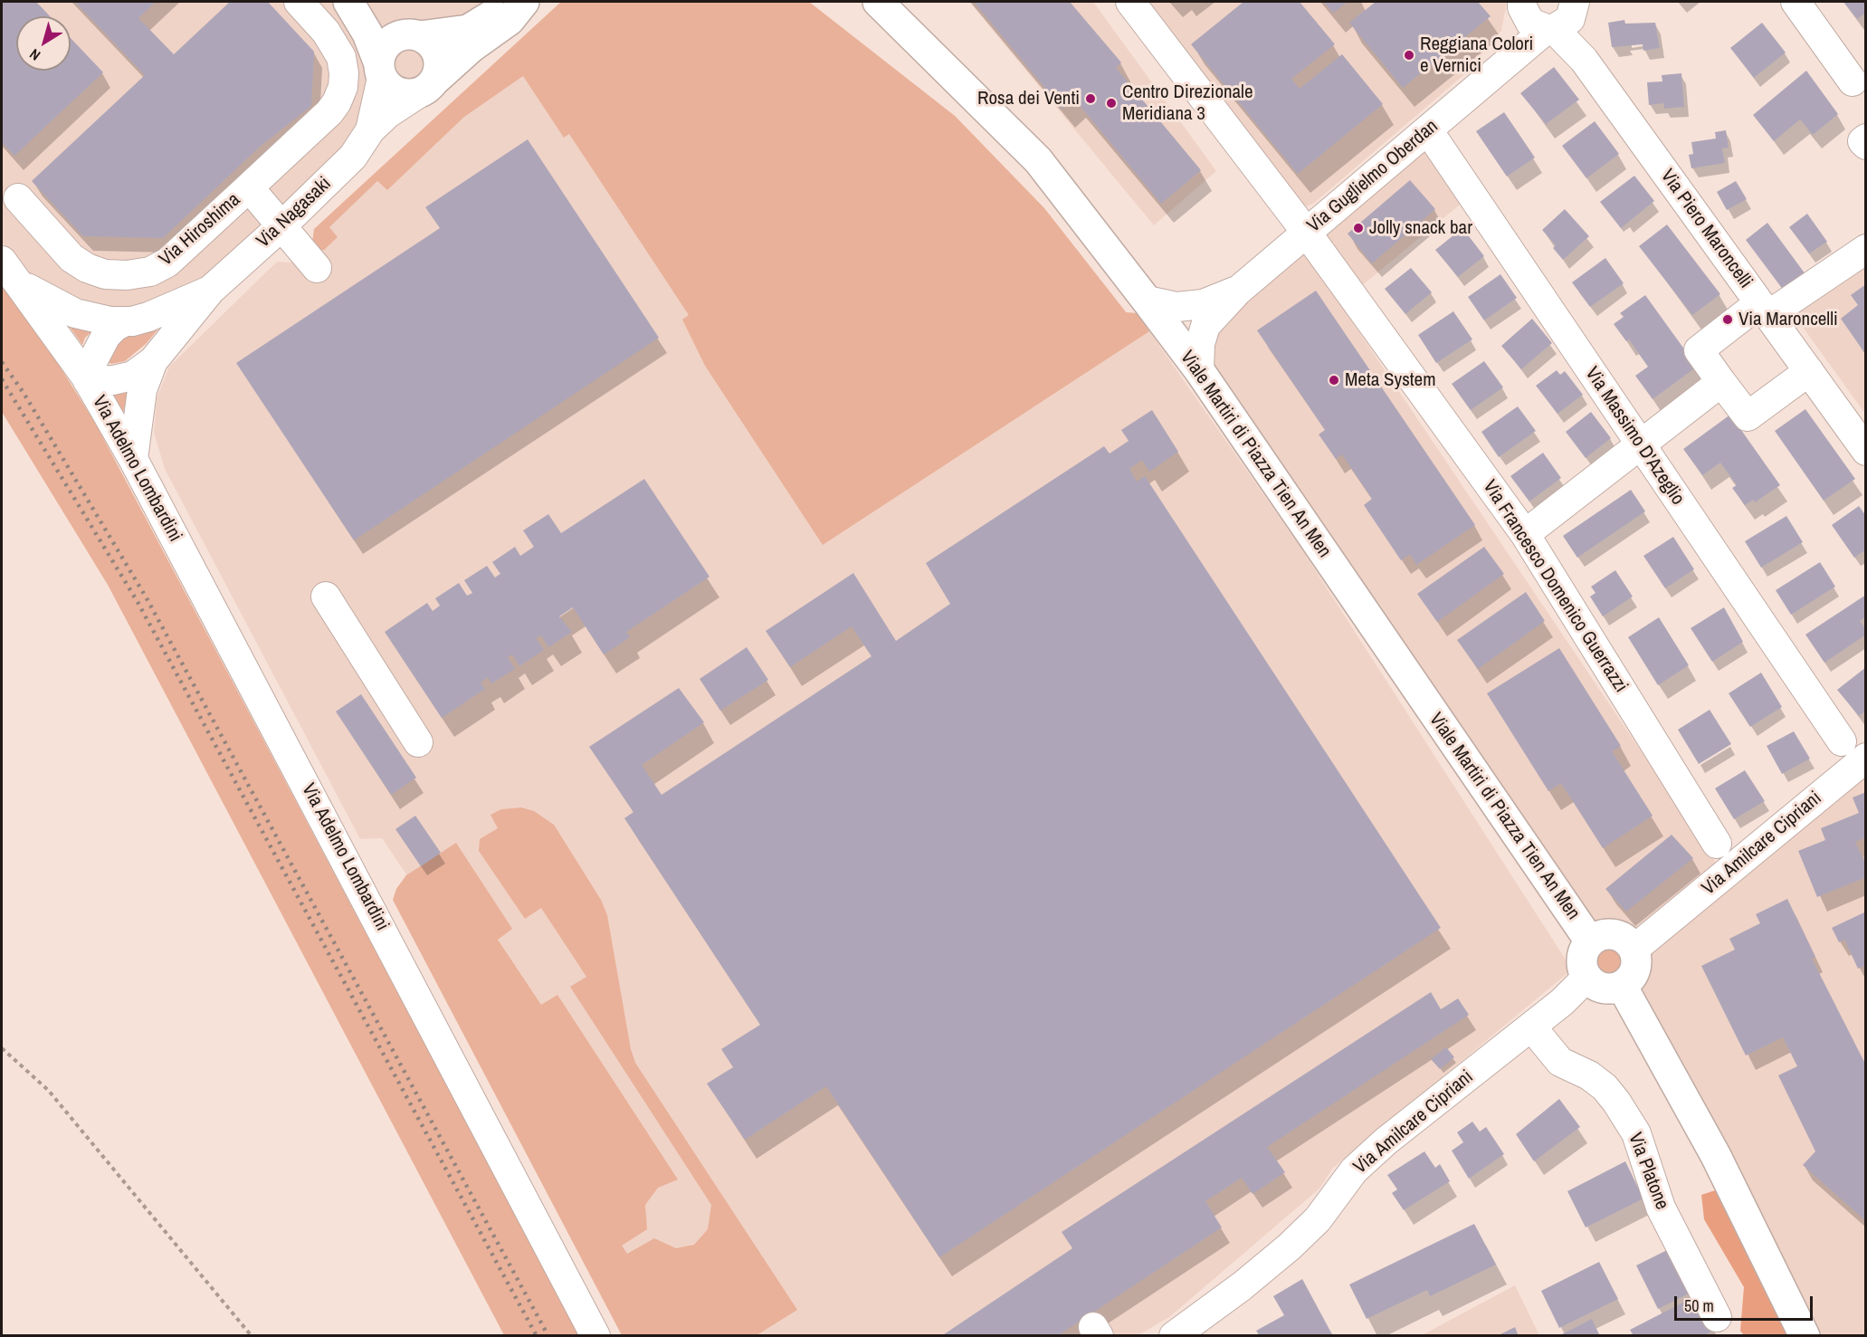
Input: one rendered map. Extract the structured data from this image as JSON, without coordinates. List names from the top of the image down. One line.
{"streets":{"main road":["Via Nagasaki","Viale Martiri di Piazza Tien An Men"],"street":["Via Guglielmo Oberdan","Via Piero Maroncelli","Via Hiroshima","Via Massimo D'Azeglio","Via Adelmo Lombardini","Via Francesco Domenico Guerrazzi","Via Amilcare Cipriani","Via Platone"]},"crossings":[["Via Guglielmo Oberdan","Via Piero Maroncelli"],["Via Guglielmo Oberdan","Via Massimo D'Azeglio"],["Via Guglielmo Oberdan","Viale Martiri di Piazza Tien An Men"],["Via Guglielmo Oberdan","Via Francesco Domenico Guerrazzi"],["Via Nagasaki","Via Hiroshima"],["Via Nagasaki","Via Adelmo Lombardini"],["Viale Martiri di Piazza Tien An Men","Via Amilcare Cipriani"],["Via Amilcare Cipriani","Via Platone"]],"places":["Reggiana Colori e Vernici","Rosa dei Venti","Centro Direzionale Meridiana 3","Jolly snack bar","Via Maroncelli","Meta System"],"scale_bar":"50 m","north":"bottom left"}
